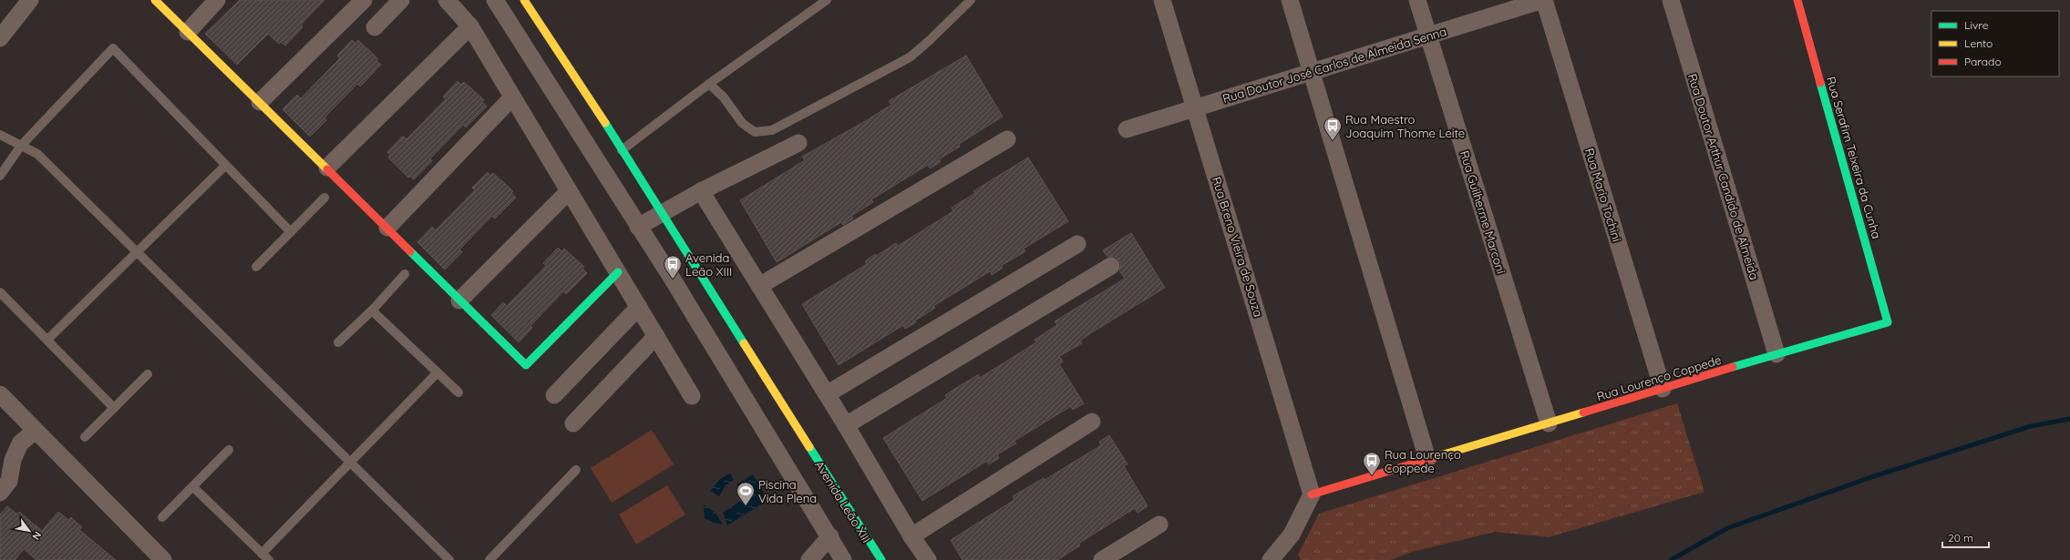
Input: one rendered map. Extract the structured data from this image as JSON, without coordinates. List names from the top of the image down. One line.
{"streets":{"street":["Rua Doutor José Carlos de Almeida Senna","Rua Serafim Teixeira da Cunha","Rua Doutor Arthur Candido de Almeida","Rua Mario Tochini","Rua Guilherme Marconi","Rua Breno Vieira de Souza","Rua Lourenço Coppede","Avenida Leão XIII"]},"crossings":[["Rua Doutor José Carlos de Almeida Senna","Rua Mario Tochini"],["Rua Doutor José Carlos de Almeida Senna","Rua Guilherme Marconi"],["Rua Doutor José Carlos de Almeida Senna","Rua Breno Vieira de Souza"],["Rua Serafim Teixeira da Cunha","Rua Lourenço Coppede"],["Rua Doutor Arthur Candido de Almeida","Rua Lourenço Coppede"],["Rua Mario Tochini","Rua Lourenço Coppede"],["Rua Guilherme Marconi","Rua Lourenço Coppede"],["Rua Breno Vieira de Souza","Rua Lourenço Coppede"]],"places":{"bus stop":["Rua Maestro Joaquim Thome Leite","Avenida Leão XIII","Rua Lourenço Coppede"],"sports":["Piscina Vida Plena"]},"legend":["Livre","Lento","Parado"],"scale_bar":"20 m","north":"bottom right"}
